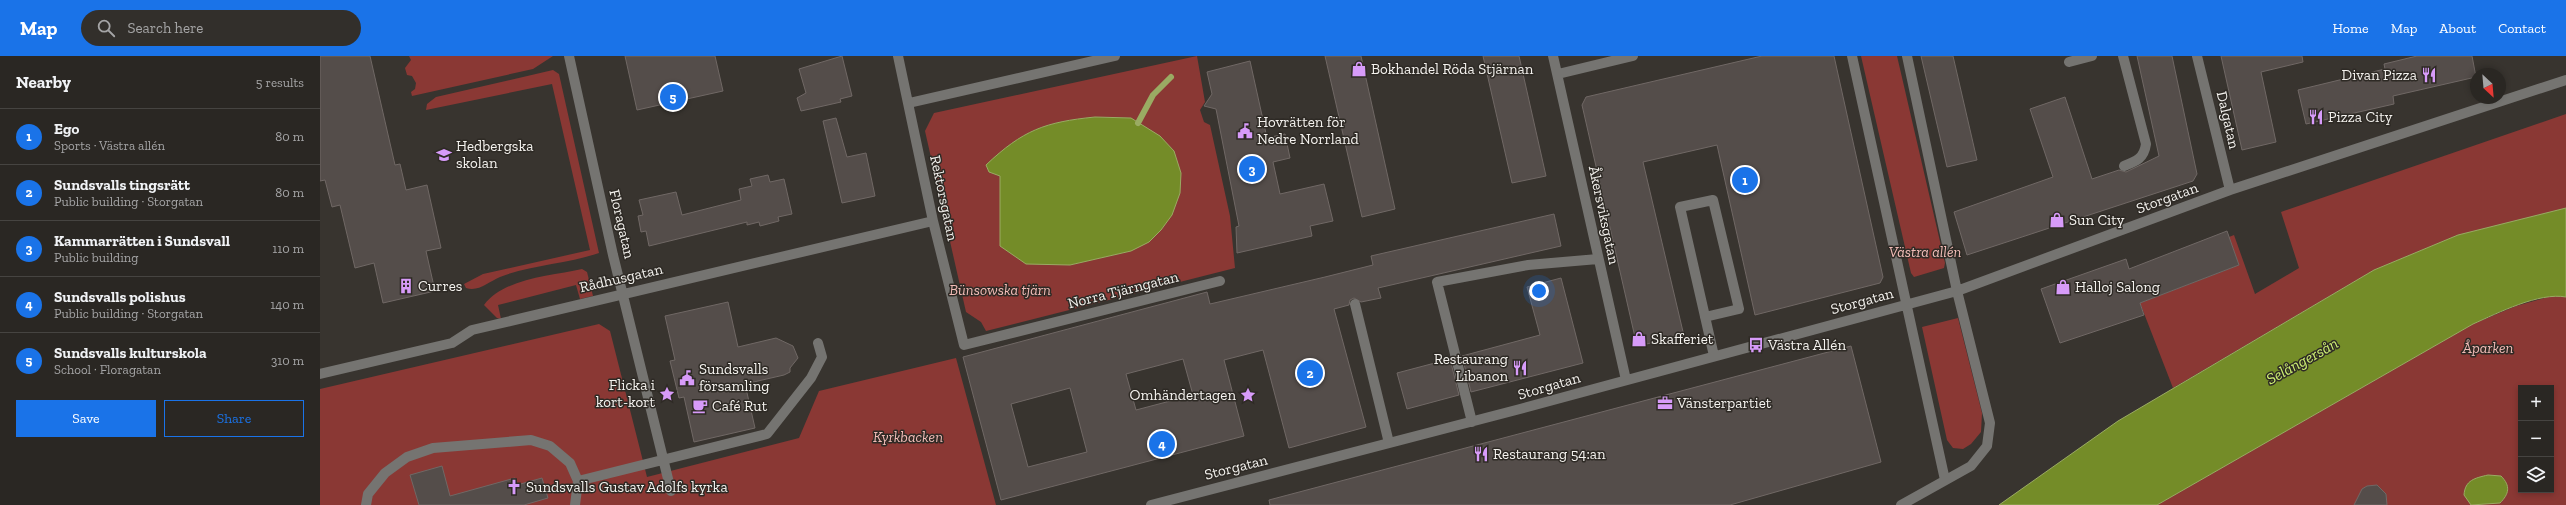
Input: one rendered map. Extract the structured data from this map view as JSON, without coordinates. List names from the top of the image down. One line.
{"streets":{"street":["Dalgatan","Rektorsgatan","Storgatan","Åkersviksgatan","Floragatan","Rådhusgatan","Norra Tjärngatan"]},"crossings":[["Dalgatan","Storgatan"],["Rektorsgatan","Rådhusgatan"],["Rektorsgatan","Norra Tjärngatan"],["Storgatan","Åkersviksgatan"],["Floragatan","Rådhusgatan"]],"water":["Selångersån"],"parks":["Västra allén","Bünsowska tjärn","Åparken","Kyrkbacken"],"places":{"shop":["Bokhandel Röda Stjärnan","Sun City","Halloj Salong","Skafferiet"],"restaurant":["Divan Pizza","Pizza City","Restaurang Libanon","Restaurang 54:an"],"public building":["Hovrätten för Nedre Norrland","Sundsvalls församling"],"school or university":["Hedbergska skolan"],"building":["Curres"],"bus stop":["Västra Allén"],"place":["Flicka i kort-kort","Omhändertagen"],"office":["Vänsterpartiet"],"cafe":["Café Rut"],"church":["Sundsvalls Gustav Adolfs kyrka"]},"north":"bottom right","page":{"header":"Map","search":"Search here","nav":["Home","Map","About","Contact"],"heading":["Nearby","5 results"],"pins":["5","3","1","2","4"],"list":[{"mark":"1","name":"Ego","note":"Sports · Västra allén","value":"80 m"},{"mark":"2","name":"Sundsvalls tingsrätt","note":"Public building · Storgatan","value":"80 m"},{"mark":"3","name":"Kammarrätten i Sundsvall","note":"Public building","value":"110 m"},{"mark":"4","name":"Sundsvalls polishus","note":"Public building · Storgatan","value":"140 m"},{"mark":"5","name":"Sundsvalls kulturskola","note":"School · Floragatan","value":"310 m"}],"map_buttons":["+","−"],"buttons":["Save","Share"]}}
